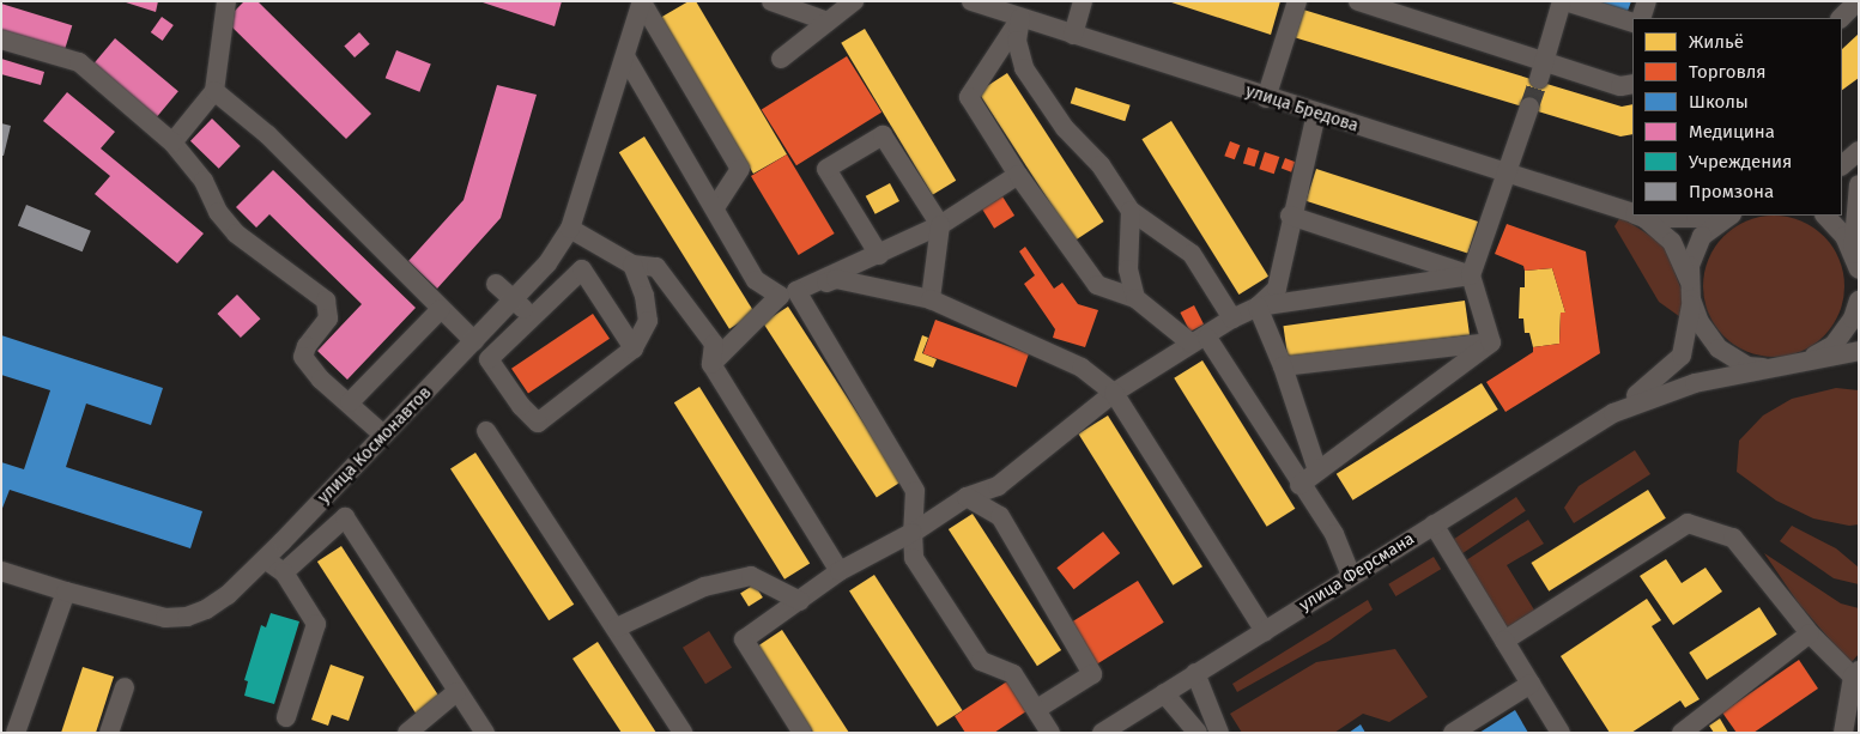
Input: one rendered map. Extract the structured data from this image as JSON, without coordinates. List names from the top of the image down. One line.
{"streets":{"street":["улица Бредова","улица Космонавтов","улица Ферсмана"]},"legend":["Жильё","Торговля","Школы","Медицина","Учреждения","Промзона"]}
